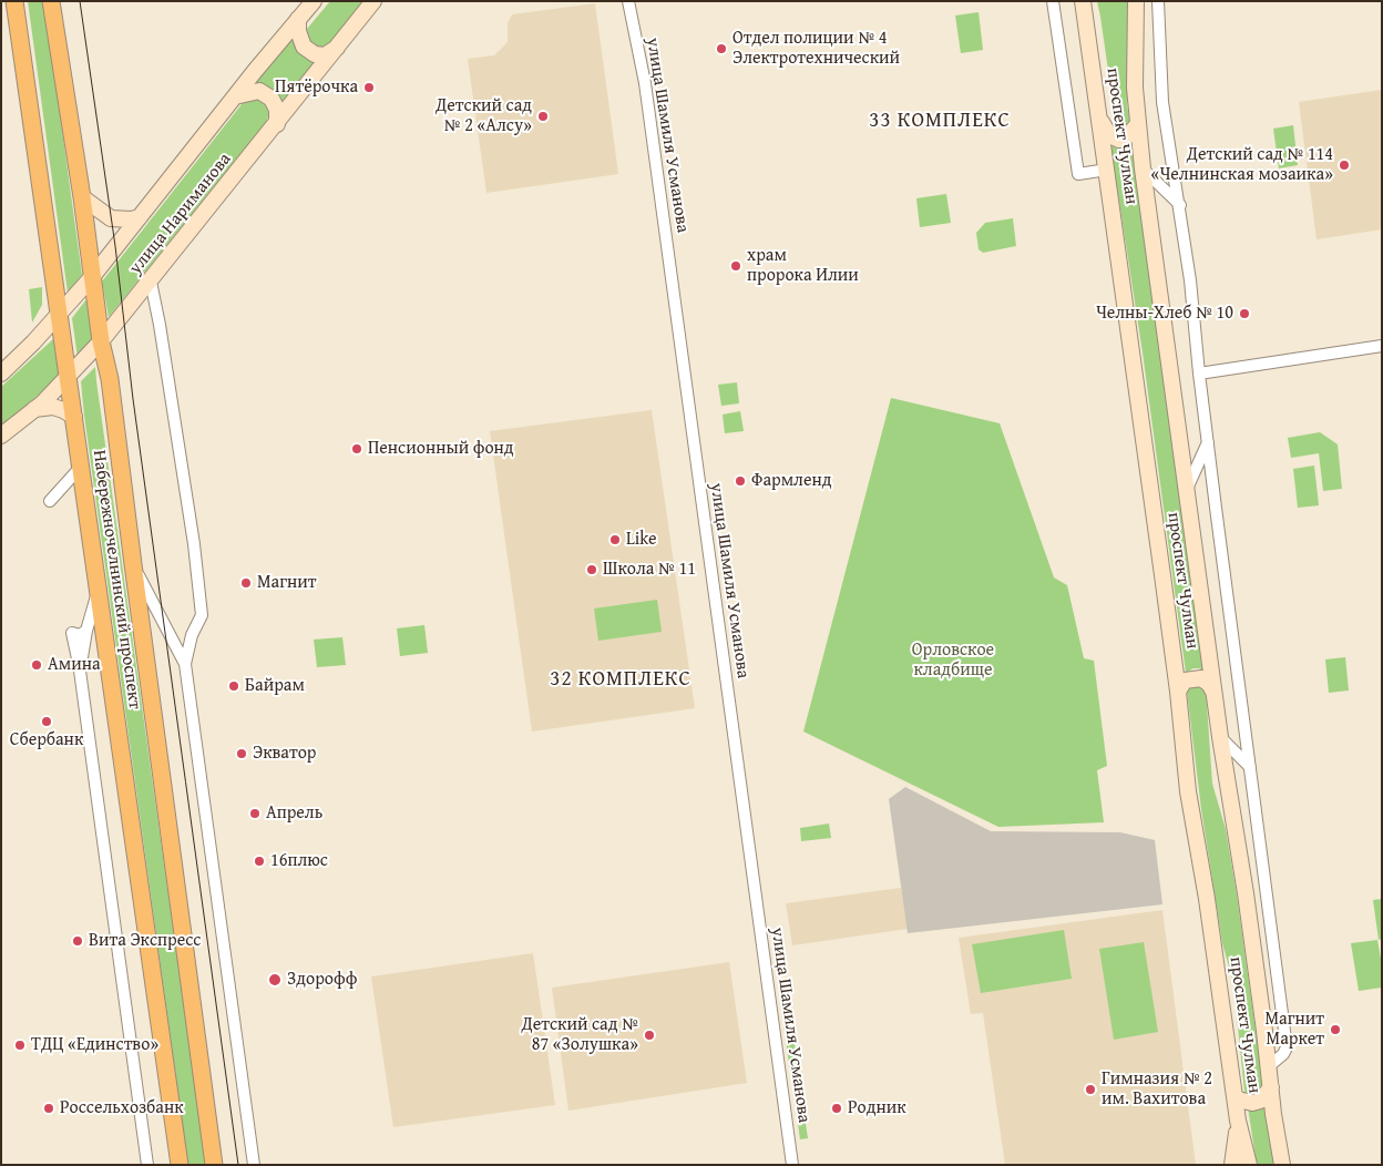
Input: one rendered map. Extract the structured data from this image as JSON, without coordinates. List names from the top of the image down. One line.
{"streets":{"main road":["проспект Чулман","улица Нариманова","Набережночелнинский проспект"],"street":["улица Шамиля Усманова"]},"crossings":[["улица Нариманова","Набережночелнинский проспект"]],"districts":["33 КОМПЛЕКС","32 КОМПЛЕКС"],"parks":["Орловское кладбище"],"places":["Отдел полиции № 4 Электротехнический","Пятёрочка","Детский сад № 2 «Алсу»","Детский сад № 114 «Челнинская мозаика»","храм пророка Илии","Челны-Хлеб № 10","Пенсионный фонд","Фармленд","Like","Школа № 11","Магнит","Амина","Байрам","Сбербанк","Экватор","Апрель","16плюс","Вита Экспресс","Здорофф","Магнит Маркет","Детский сад № 87 «Золушка»","ТДЦ «Единство»","Гимназия № 2 им. Вахитова","Россельхозбанк","Родник"]}
